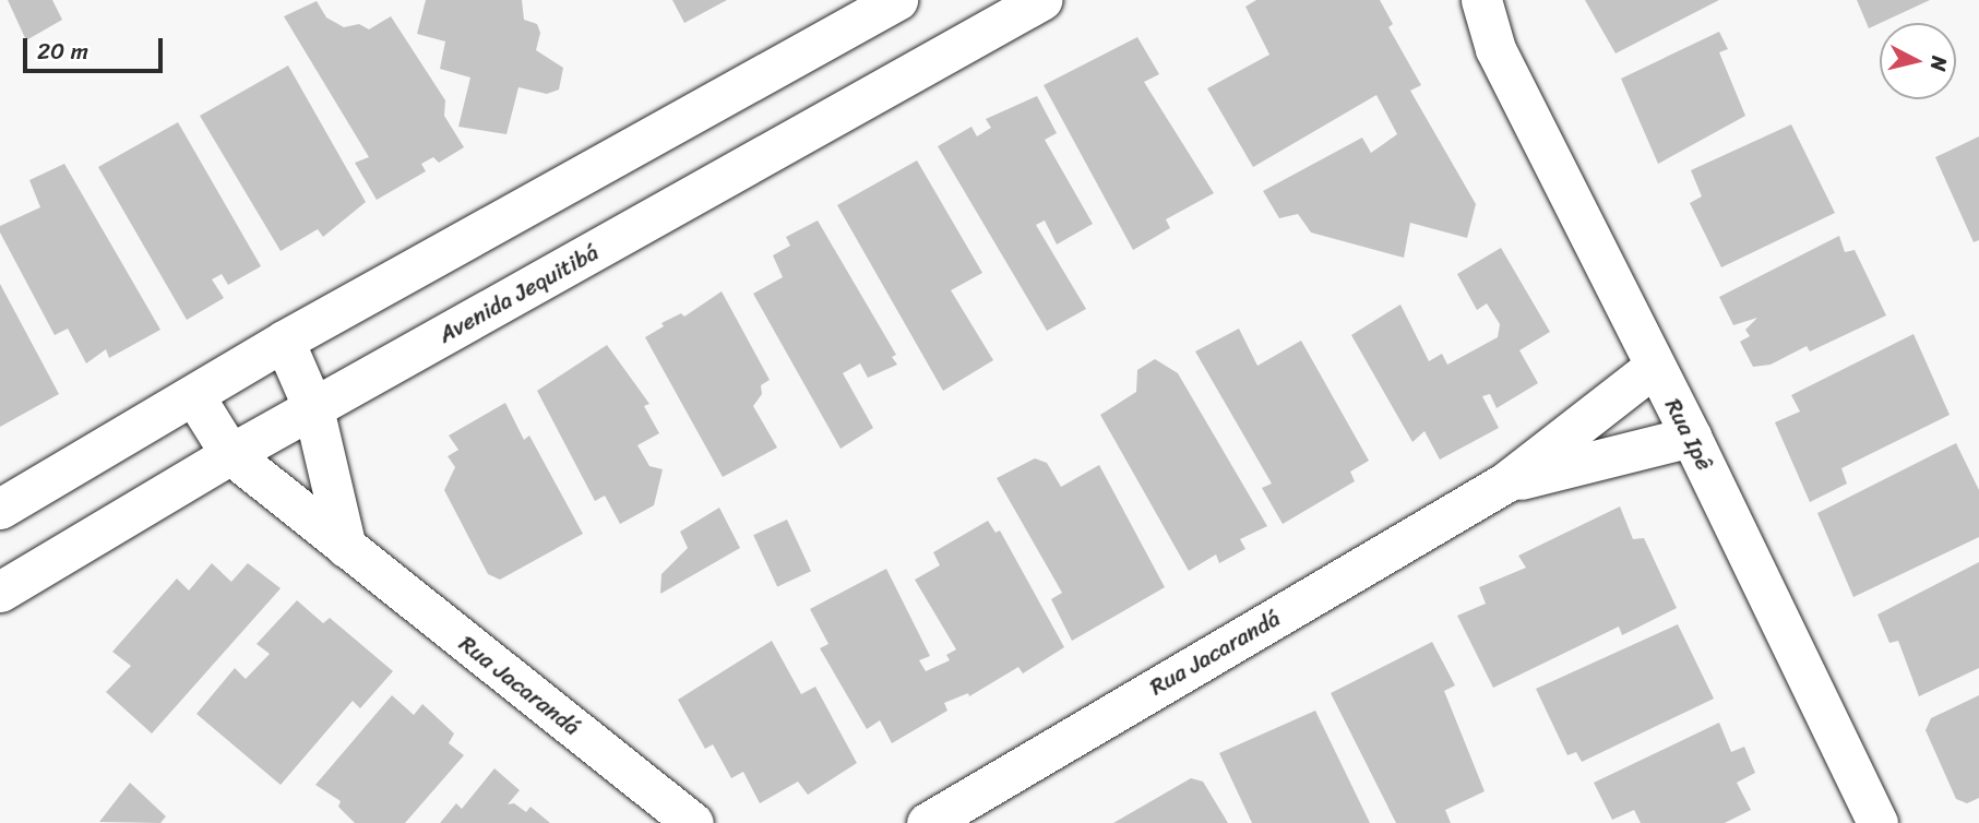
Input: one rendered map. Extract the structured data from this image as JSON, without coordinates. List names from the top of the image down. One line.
{"streets":{"street":["Avenida Jequitibá","Rua Ipê","Rua Jacarandá"]},"crossings":[["Avenida Jequitibá","Rua Jacarandá"],["Rua Ipê","Rua Jacarandá"]],"scale_bar":"20 m","north":"right"}
